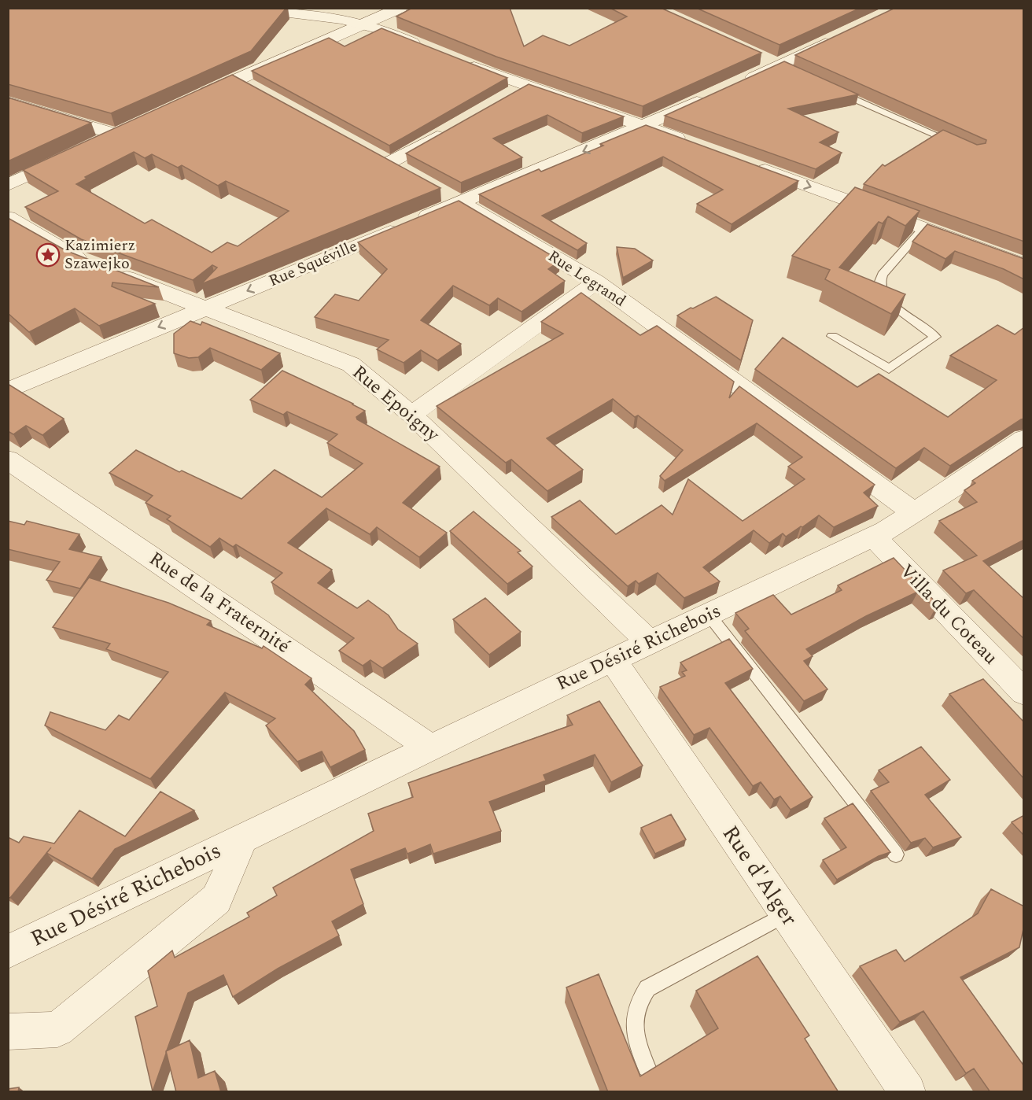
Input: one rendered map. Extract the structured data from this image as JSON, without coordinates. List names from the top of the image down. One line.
{"streets":{"street":["Rue Squéville","Rue Legrand","Rue Epoigny","Rue de la Fraternité","Villa du Coteau","Rue Désiré Richebois","Rue d'Alger"]},"crossings":[["Rue Squéville","Rue Legrand"],["Rue Squéville","Rue Epoigny"],["Rue Legrand","Rue Désiré Richebois"],["Rue Epoigny","Rue Désiré Richebois"],["Rue de la Fraternité","Rue Désiré Richebois"],["Villa du Coteau","Rue Désiré Richebois"],["Rue Désiré Richebois","Rue d'Alger"]],"places":{"place":["Kazimierz Szawejko"]}}
